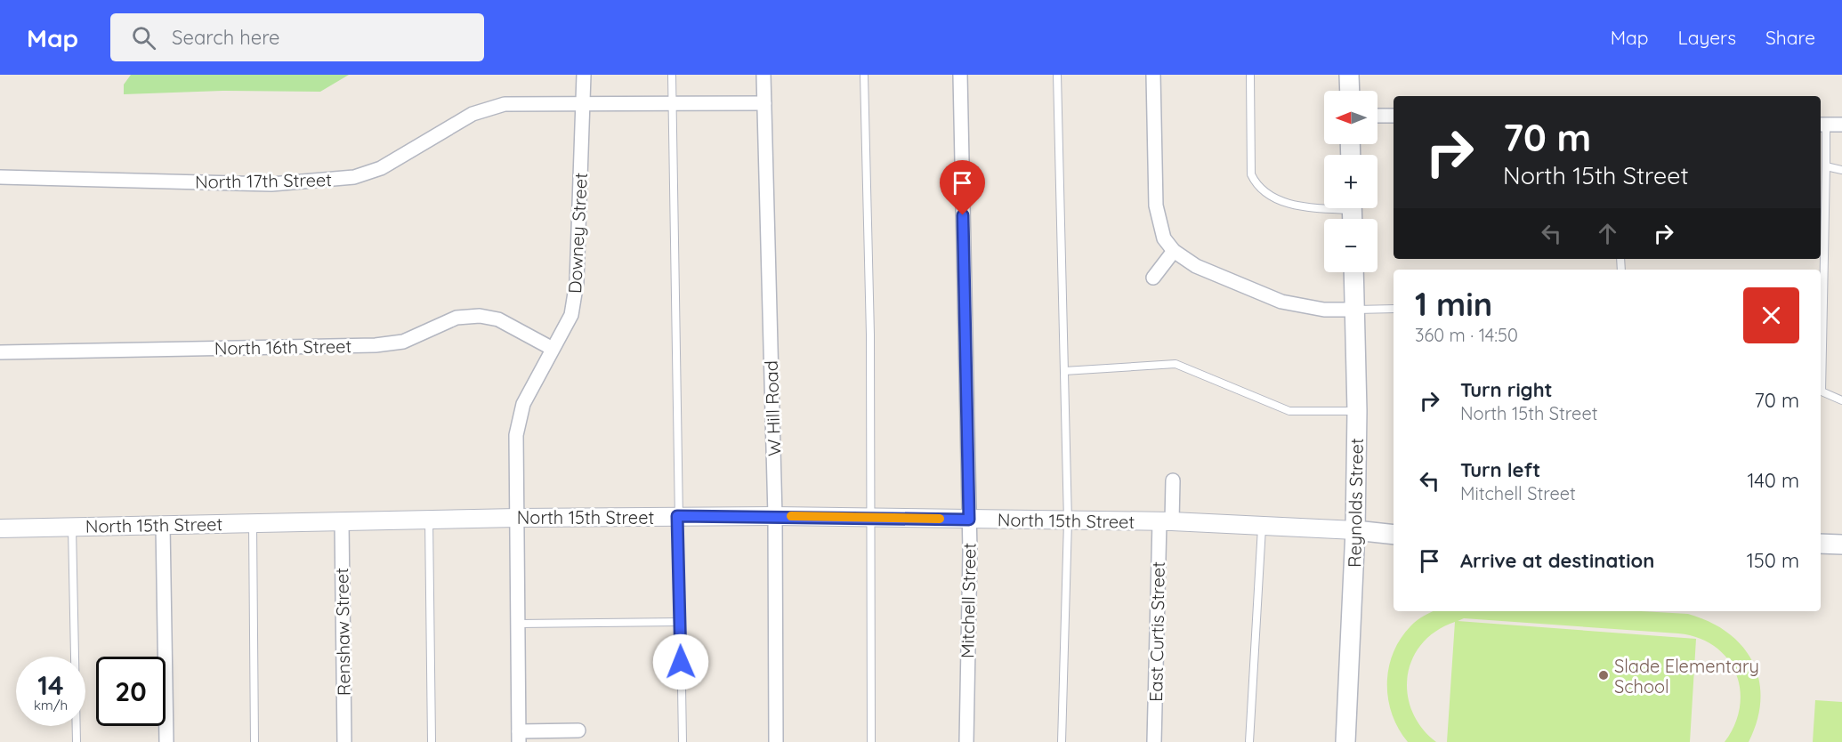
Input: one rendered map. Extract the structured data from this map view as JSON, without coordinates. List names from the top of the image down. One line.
{"streets":{"main road":["Reynolds Street","North 15th Street"],"street":["North 17th Street","Downey Street","North 16th Street","W Hill Road","Mitchell Street","Renshaw Street","East Curtis Street"]},"crossings":[["North 17th Street","Downey Street"],["North 17th Street","W Hill Road"],["Downey Street","North 16th Street"],["Downey Street","North 15th Street"],["W Hill Road","North 15th Street"],["Reynolds Street","North 15th Street"],["North 15th Street","Mitchell Street"],["North 15th Street","Renshaw Street"],["North 15th Street","East Curtis Street"]],"places":["Slade Elementary School"],"north":"left","page":{"header":"Map","search":"Search here","nav":["Map","Layers","Share"],"map_buttons":["+","−"],"turn":["70 m","North 15th Street"],"heading":["1 min","360 m · 14:50"],"list":[{"name":"Turn right","note":"North 15th Street","value":"70 m"},{"name":"Turn left","note":"Mitchell Street","value":"140 m"},{"name":"Arrive at destination","value":"150 m"}],"speed":"14 km/h","limit":"20"}}
